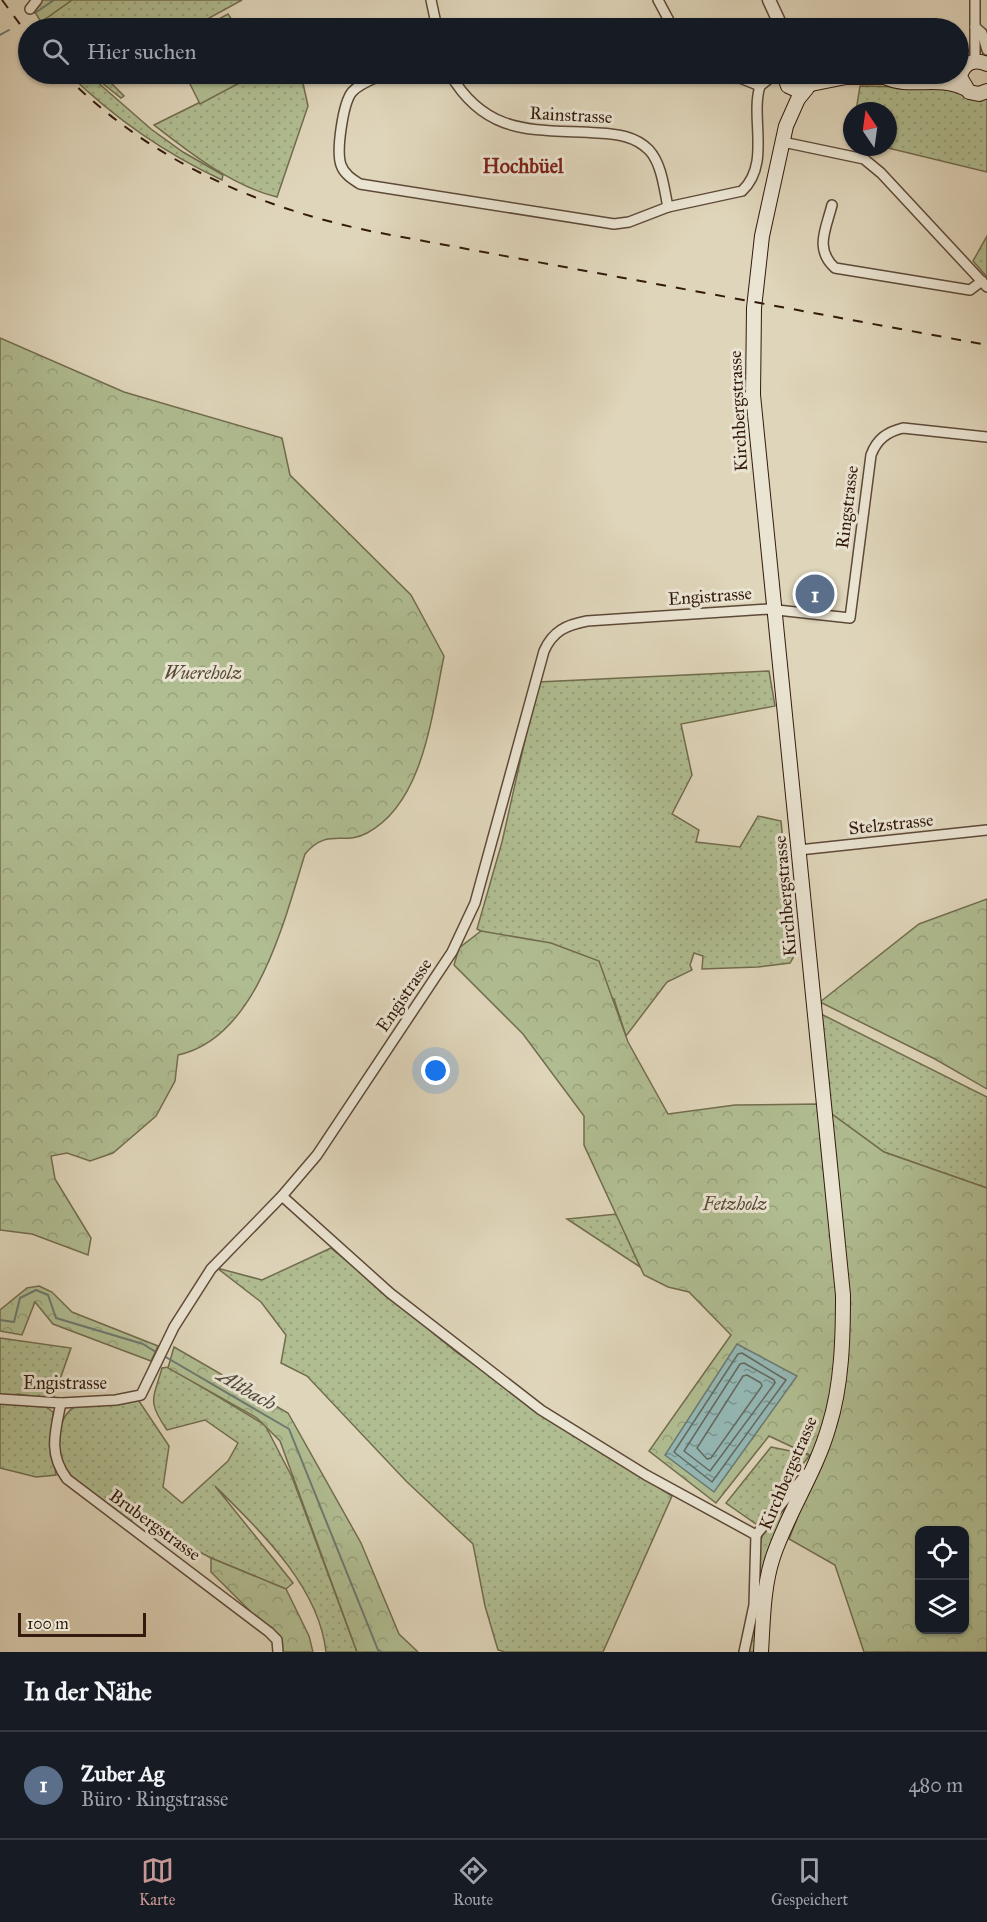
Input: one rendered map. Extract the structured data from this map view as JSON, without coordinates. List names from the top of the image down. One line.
{"streets":{"main road":["Kirchbergstrasse"],"street":["Rainstrasse","Ringstrasse","Engistrasse","Stelzstrasse","Brubergstrasse"]},"crossings":[["Kirchbergstrasse","Ringstrasse"],["Kirchbergstrasse","Engistrasse"],["Kirchbergstrasse","Stelzstrasse"],["Ringstrasse","Engistrasse"],["Engistrasse","Brubergstrasse"]],"districts":["Hochbüel"],"water":["Altbach"],"parks":["Wuereholz","Fetzholz"],"scale_bar":"100 m","north":"top","page":{"search":"Hier suchen","pins":"1","scale":"100 m","heading":"In der Nähe","list":[{"mark":"1","name":"Zuber Ag","note":"Büro · Ringstrasse","value":"480 m"}],"nav":["Karte","Route","Gespeichert"]}}
